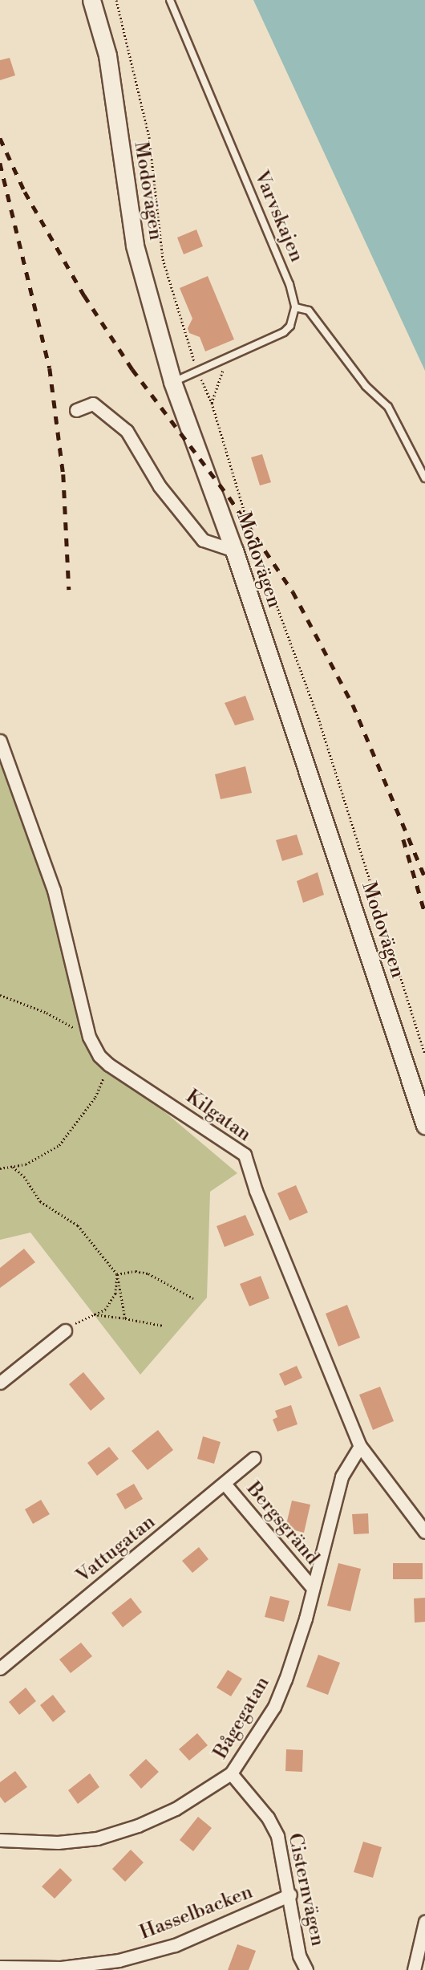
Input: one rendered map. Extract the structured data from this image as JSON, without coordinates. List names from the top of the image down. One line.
{"streets":{"main road":["Modovägen"],"street":["Kilgatan","Bergsgränd","Vattugatan","Bågegatan","Cisternvägen","Hasselbacken"],"lane":["Varvskajen"]},"crossings":[["Kilgatan","Bågegatan"],["Bergsgränd","Vattugatan"],["Bergsgränd","Bågegatan"],["Bågegatan","Cisternvägen"],["Cisternvägen","Hasselbacken"]]}
